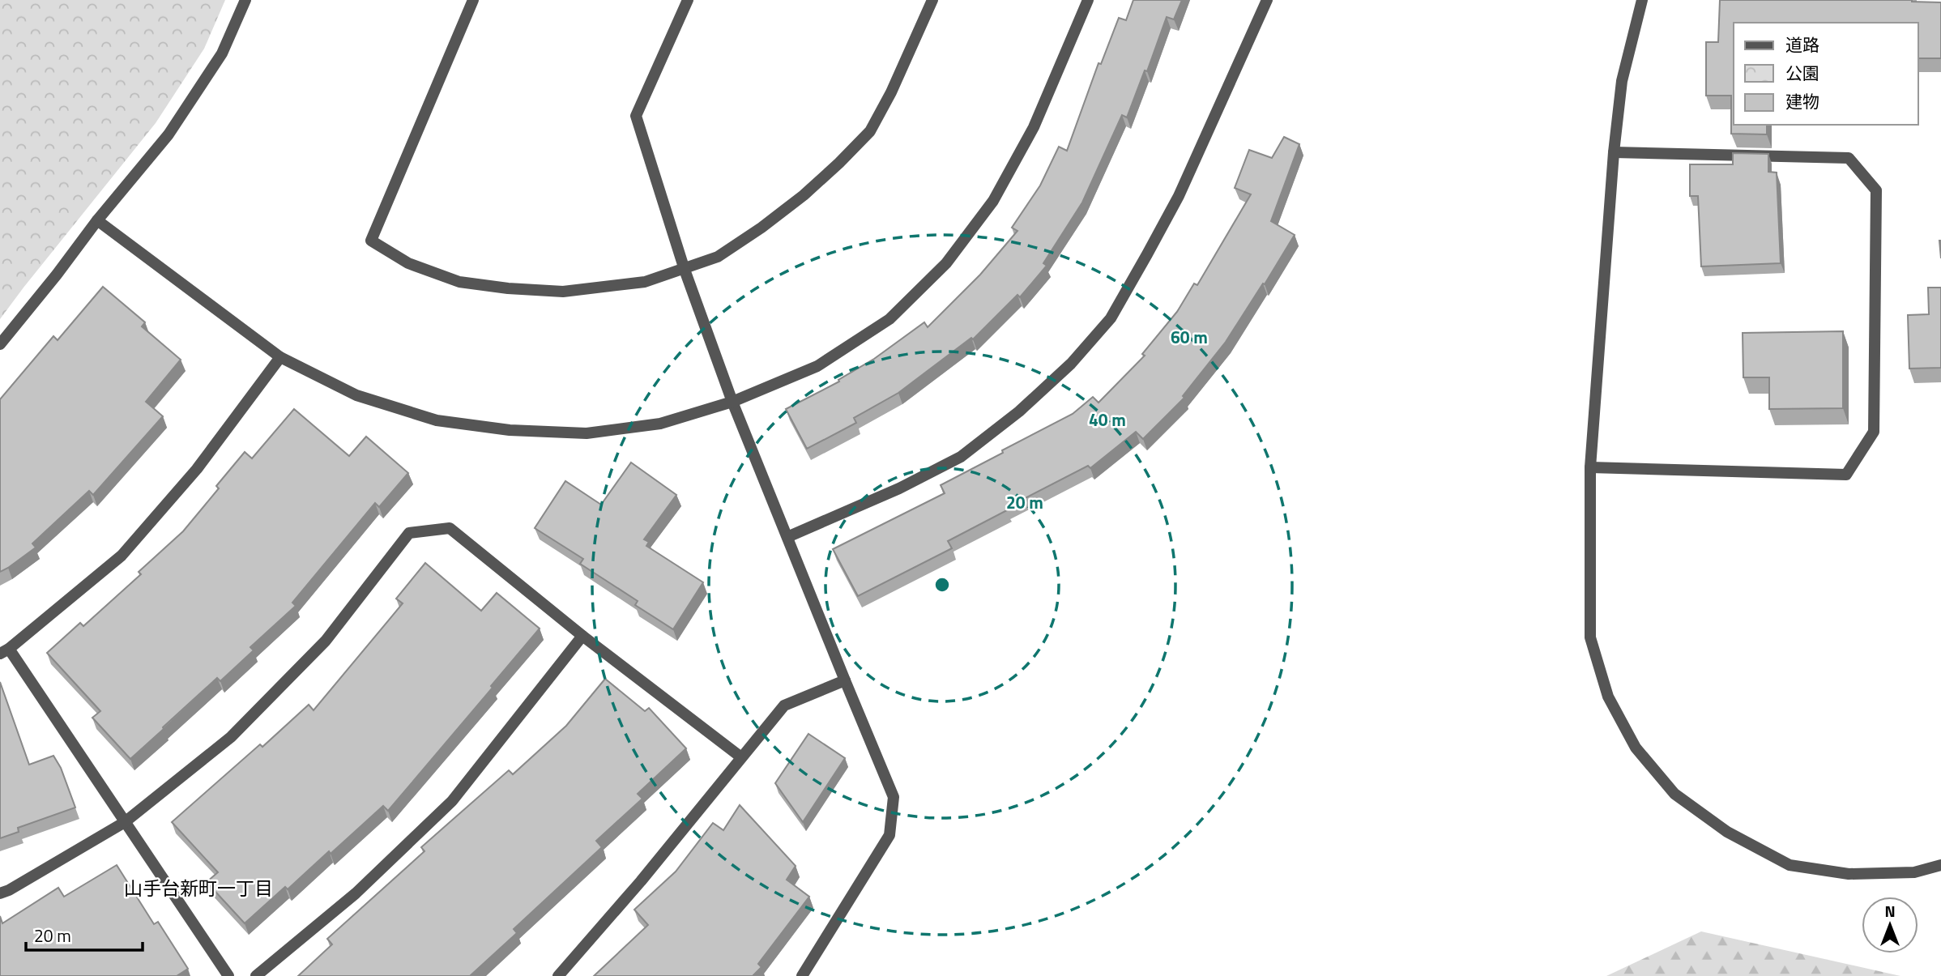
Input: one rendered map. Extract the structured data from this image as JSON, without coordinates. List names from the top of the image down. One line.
{"districts":["山手台新町一丁目"],"legend":["道路","公園","建物"],"scale_bar":"20 m","north":"top","rings":["60 m","40 m","20 m"]}
